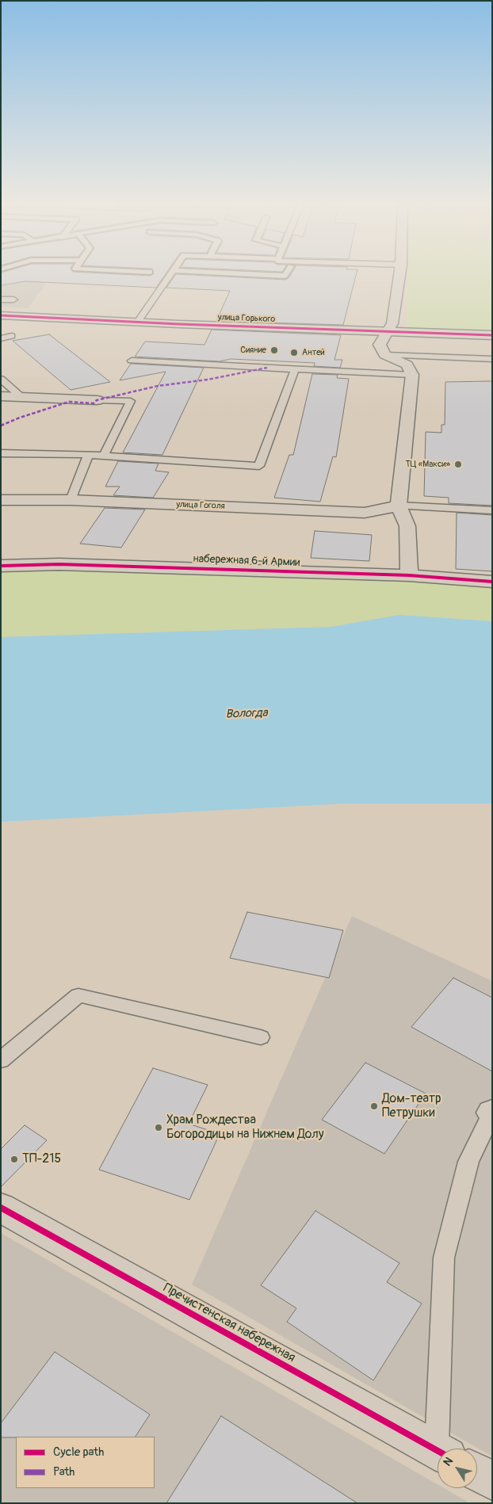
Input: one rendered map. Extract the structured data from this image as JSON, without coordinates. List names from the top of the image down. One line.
{"streets":{"street":["улица Горького","улица Гоголя","набережная 6-й Армии","Пречистенская набережная"]},"water":["Вологда"],"places":["Сияние","Антей","ТЦ «Макси»","Дом-театр Петрушки","Храм Рождества Богородицы на Нижнем Долу","ТП-215"],"legend":["Cycle path","Path"],"north":"top left"}
